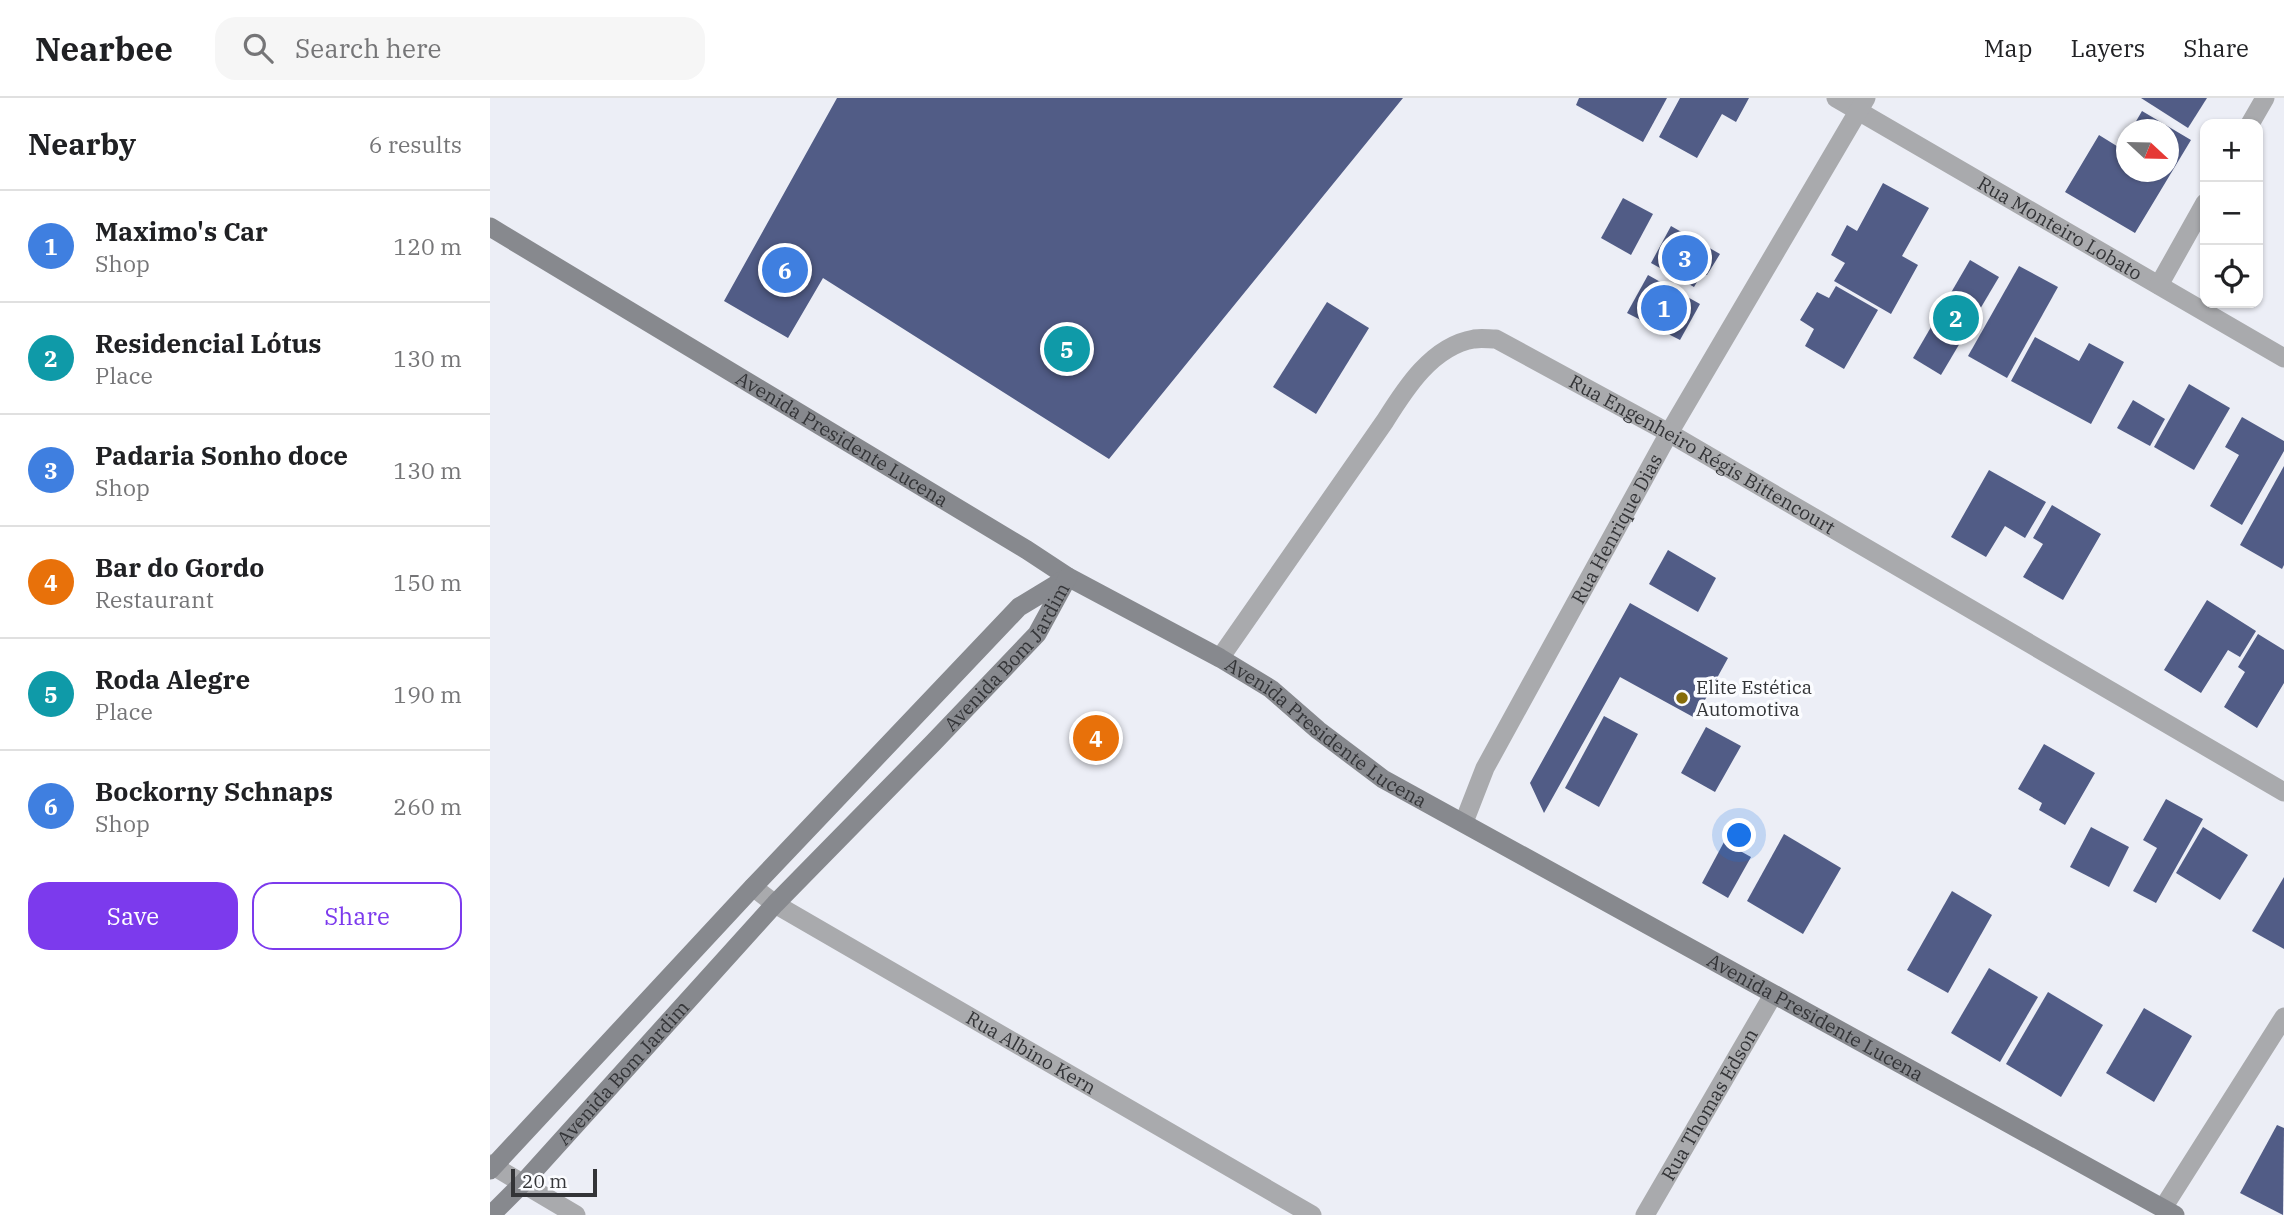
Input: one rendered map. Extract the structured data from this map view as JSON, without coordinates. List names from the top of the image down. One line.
{"streets":{"main road":["Avenida Presidente Lucena","Avenida Bom Jardim"],"street":["Rua Monteiro Lobato","Rua Engenheiro Régis Bittencourt","Rua Henrique Dias","Rua Albino Kern","Rua Thomas Edson"]},"crossings":[["Rua Monteiro Lobato","Rua Henrique Dias"],["Avenida Presidente Lucena","Rua Engenheiro Régis Bittencourt"],["Avenida Presidente Lucena","Rua Henrique Dias"],["Avenida Presidente Lucena","Avenida Bom Jardim"],["Avenida Presidente Lucena","Rua Thomas Edson"],["Rua Engenheiro Régis Bittencourt","Rua Henrique Dias"],["Avenida Bom Jardim","Rua Albino Kern"]],"places":["Elite Estética Automotiva"],"scale_bar":"20 m","north":"right","page":{"header":"Nearbee","search":"Search here","nav":["Map","Layers","Share"],"heading":["Nearby","6 results"],"map_buttons":["+","−"],"list":[{"mark":"1","name":"Maximo's Car","note":"Shop","value":"120 m"},{"mark":"2","name":"Residencial Lótus","note":"Place","value":"130 m"},{"mark":"3","name":"Padaria Sonho doce","note":"Shop","value":"130 m"},{"mark":"4","name":"Bar do Gordo","note":"Restaurant","value":"150 m"},{"mark":"5","name":"Roda Alegre","note":"Place","value":"190 m"},{"mark":"6","name":"Bockorny Schnaps","note":"Shop","value":"260 m"}],"pins":["3","6","1","2","5","4"],"buttons":["Save","Share"],"scale":"20 m"}}
